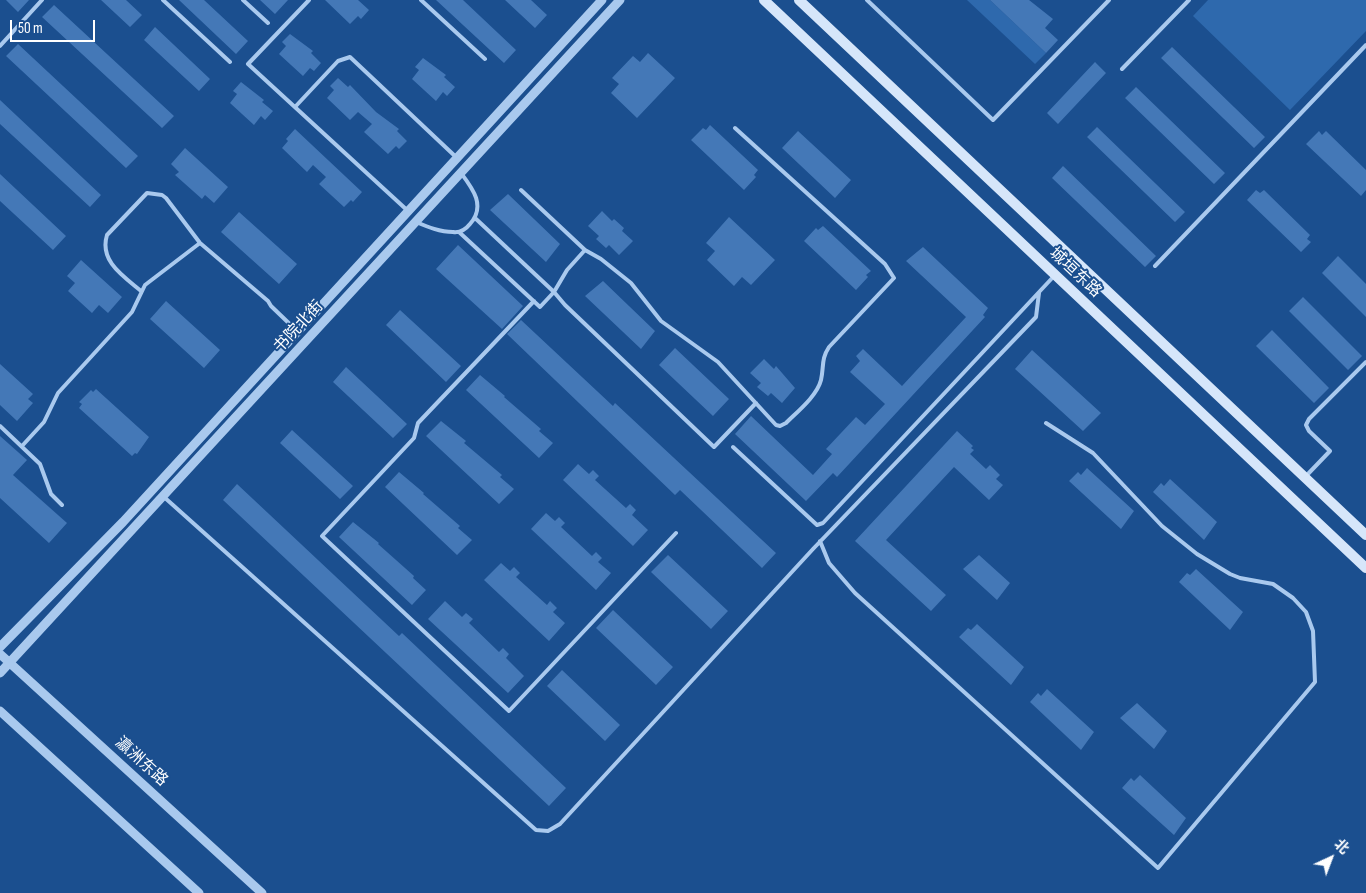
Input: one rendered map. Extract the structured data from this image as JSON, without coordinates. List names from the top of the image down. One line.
{"streets":{"main road":["城垣东路"],"street":["书院北街","瀛洲东路"]},"crossings":[["书院北街","瀛洲东路"]],"scale_bar":"50 m","north":"top right"}
